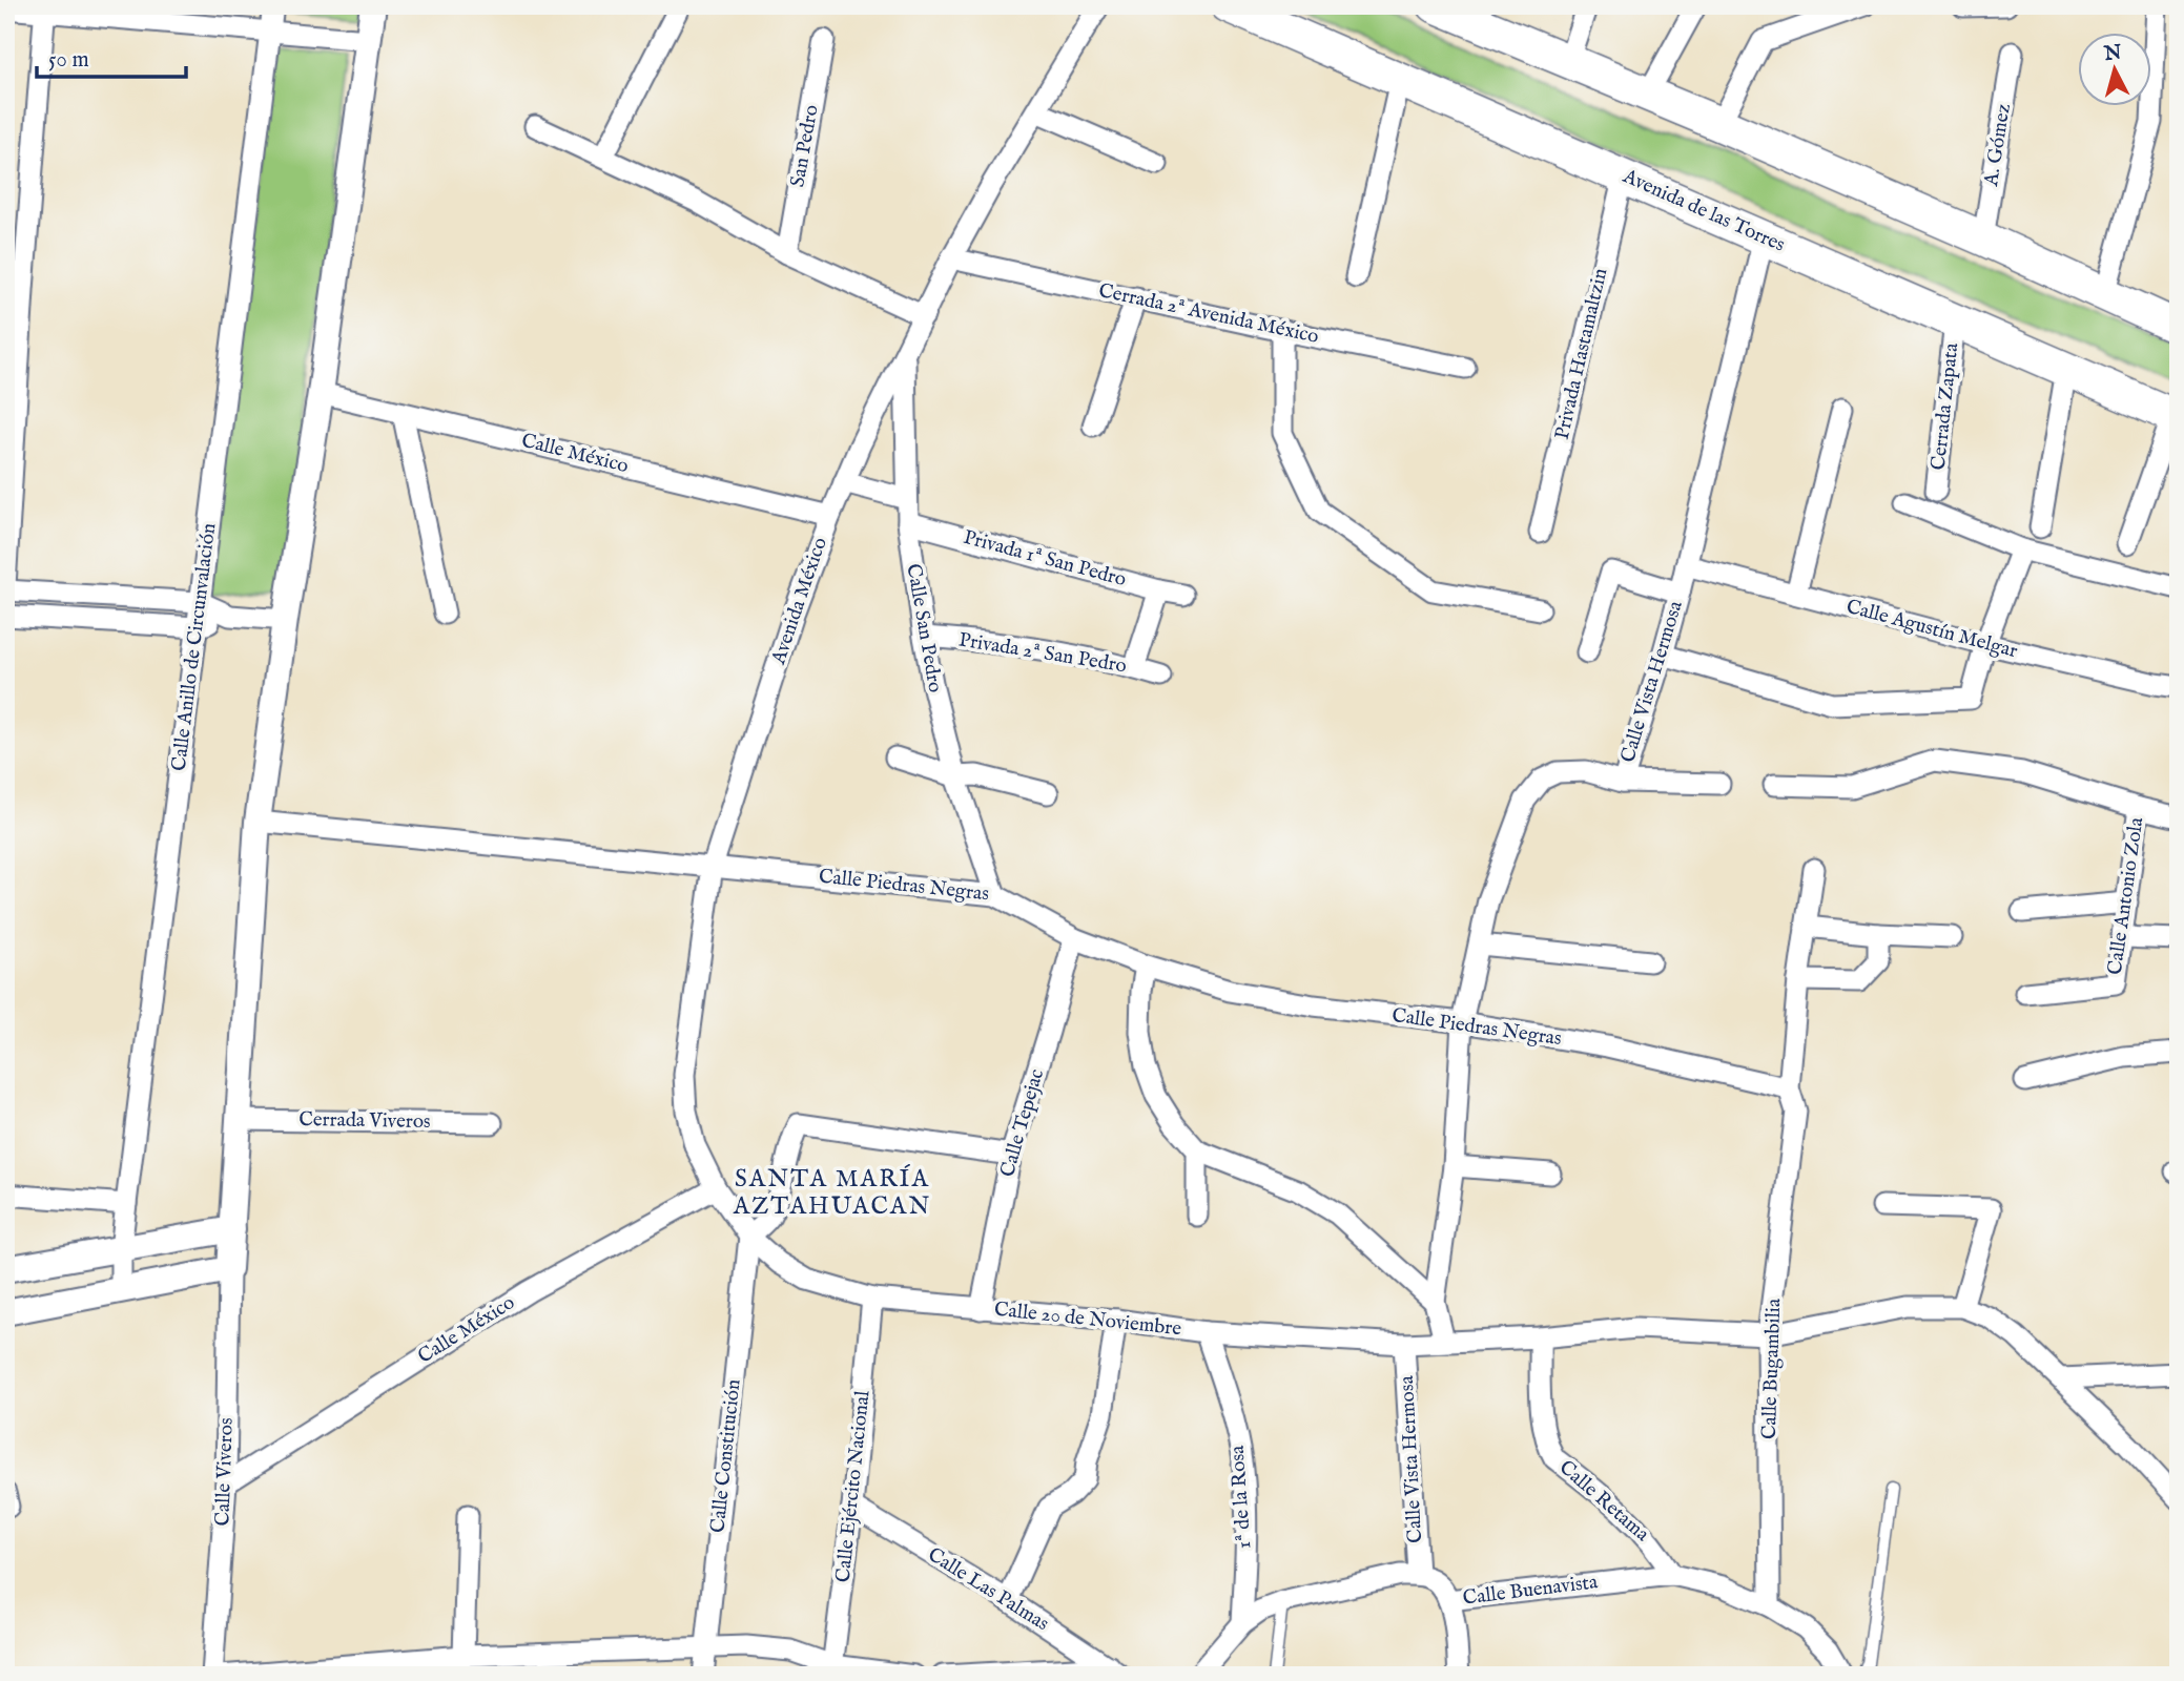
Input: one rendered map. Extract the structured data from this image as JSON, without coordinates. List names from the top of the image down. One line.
{"streets":{"main road":["Avenida de las Torres"],"street":["A. Gómez","San Pedro","Cerrada 2ª Avenida México","Privada Hastamaltzin","Cerrada Zapata","Calle México","Privada 1ª San Pedro","Avenida México","Calle San Pedro","Calle Agustín Melgar","Calle Anillo de Circunvalación","Privada 2ª San Pedro","Calle Vista Hermosa","Calle Piedras Negras","Calle Antonio Zola","Cerrada Viveros","Calle Tepejac","Calle 20 de Noviembre","Calle Bugambilia","Calle Constitución","Calle Viveros","Calle Ejército Nacional","1ª de la Rosa","Calle Retama","Calle Las Palmas","Calle Buenavista"]},"crossings":[["Avenida de las Torres","Privada Hastamaltzin"],["Avenida de las Torres","Cerrada Zapata"],["Avenida de las Torres","Calle Vista Hermosa"],["Cerrada 2ª Avenida México","Avenida México"],["Calle México","Avenida México"],["Calle México","Calle Viveros"],["Privada 1ª San Pedro","Calle San Pedro"],["Avenida México","Calle San Pedro"],["Avenida México","Calle Piedras Negras"],["Avenida México","Calle 20 de Noviembre"],["Avenida México","Calle Constitución"],["Calle San Pedro","Privada 2ª San Pedro"],["Calle San Pedro","Calle Piedras Negras"],["Calle Agustín Melgar","Calle Vista Hermosa"],["Calle Vista Hermosa","Calle Piedras Negras"],["Calle Vista Hermosa","Calle 20 de Noviembre"],["Calle Vista Hermosa","Calle Buenavista"],["Calle Piedras Negras","Calle Tepejac"],["Calle Piedras Negras","Calle Bugambilia"],["Calle Tepejac","Calle 20 de Noviembre"],["Calle 20 de Noviembre","Calle Bugambilia"],["Calle 20 de Noviembre","Calle Constitución"],["Calle 20 de Noviembre","Calle Ejército Nacional"],["Calle 20 de Noviembre","1ª de la Rosa"],["Calle 20 de Noviembre","Calle Retama"],["Calle Bugambilia","Calle Buenavista"],["Calle Ejército Nacional","Calle Las Palmas"],["Calle Retama","Calle Buenavista"]],"districts":["SANTA MARÍA AZTAHUACAN"],"scale_bar":"50 m","north":"top"}
